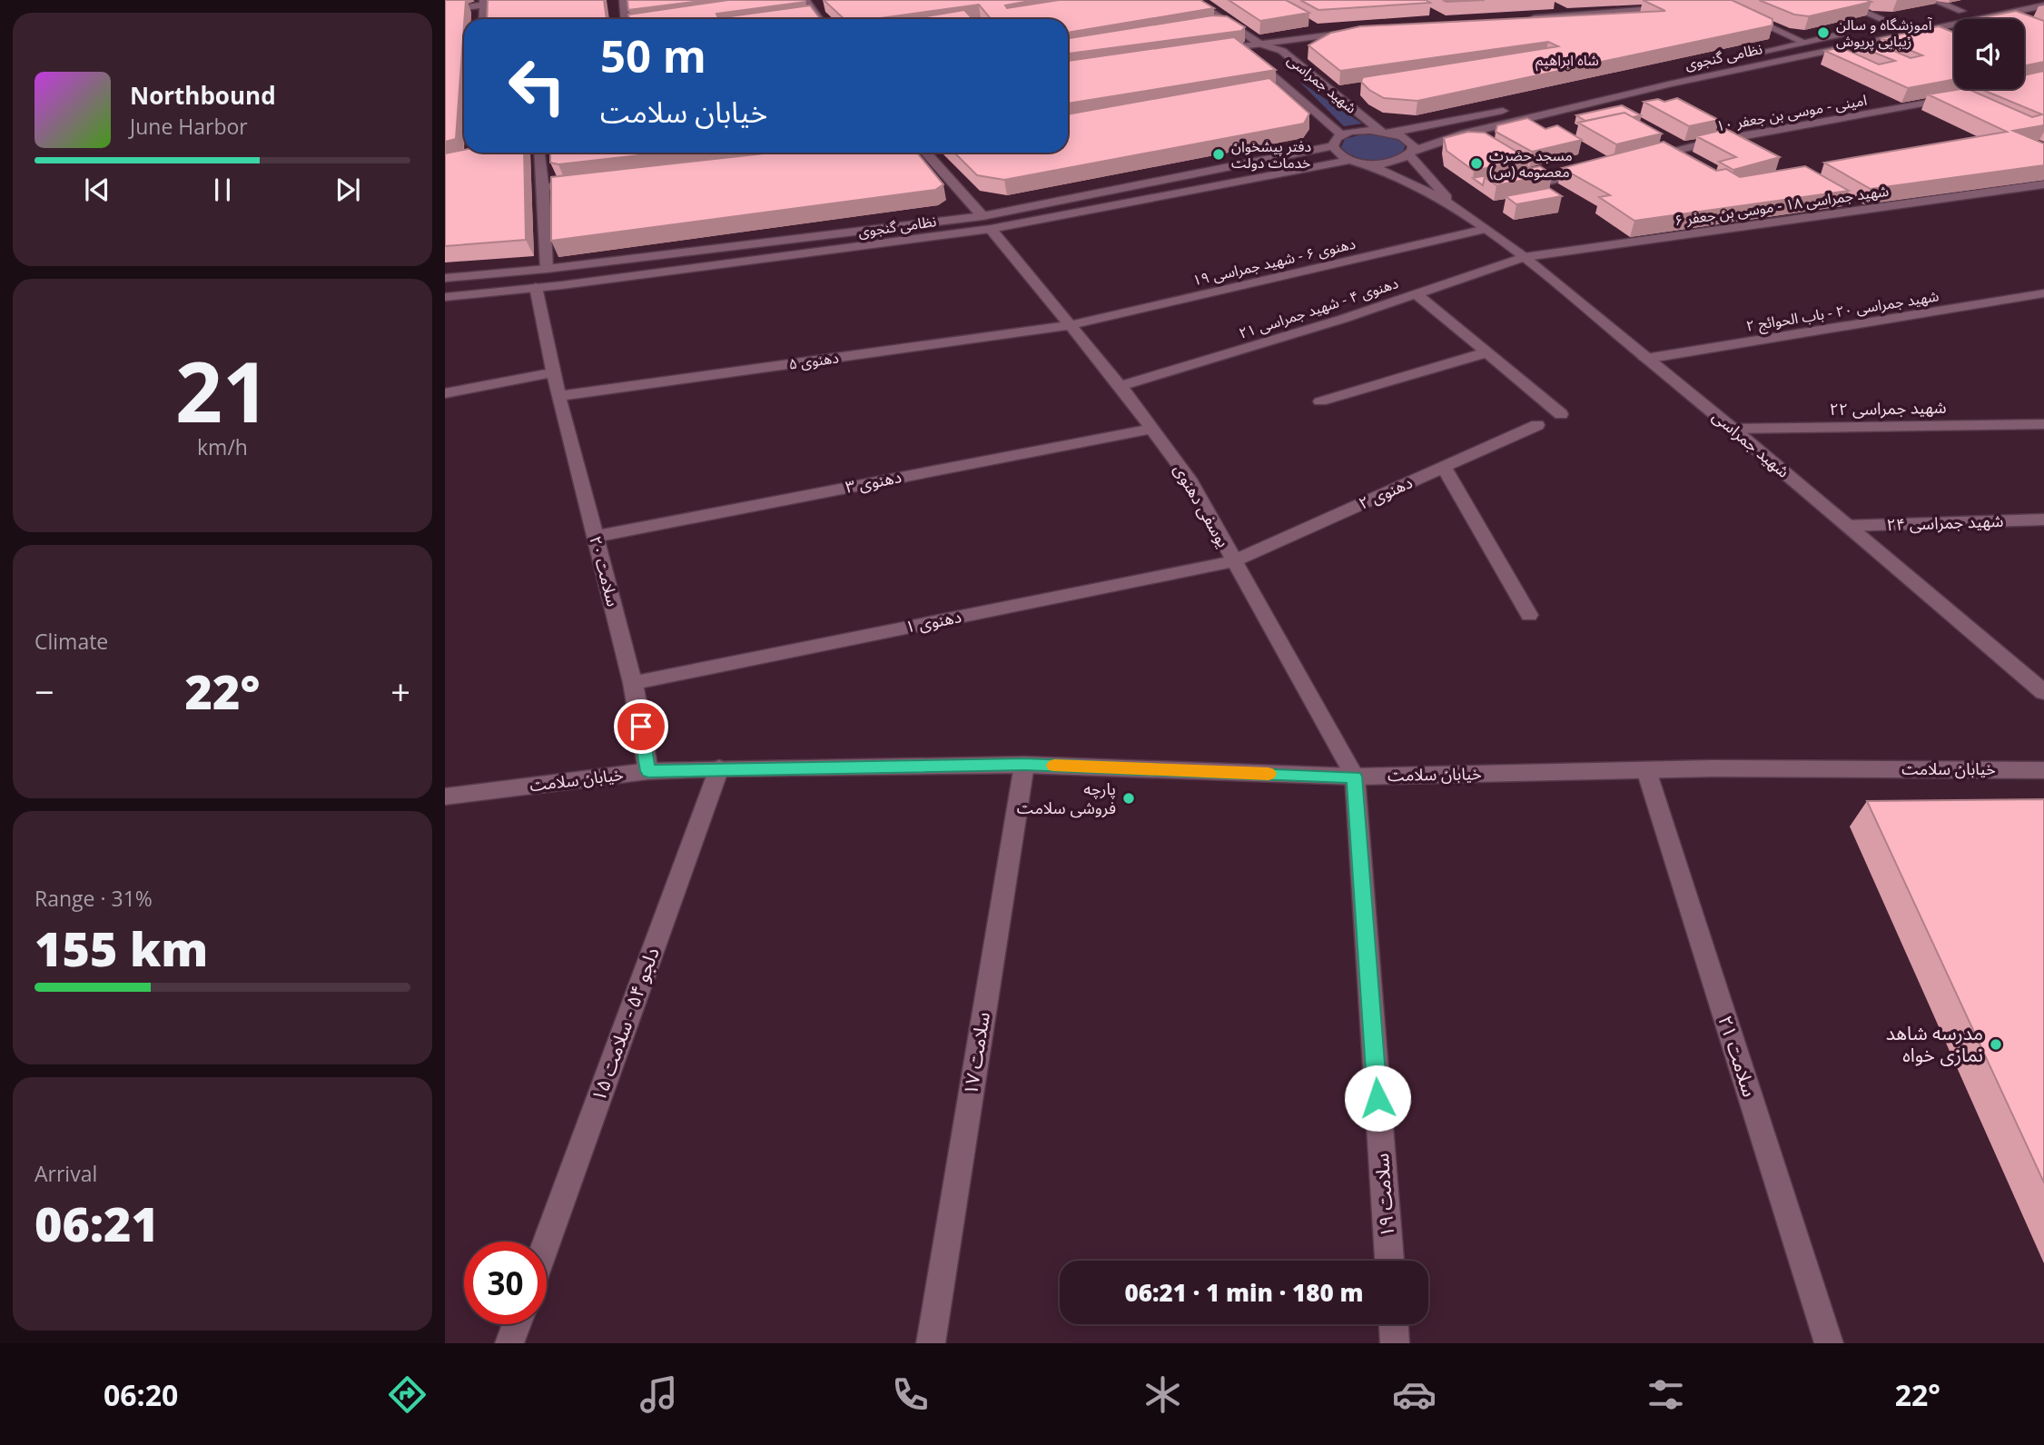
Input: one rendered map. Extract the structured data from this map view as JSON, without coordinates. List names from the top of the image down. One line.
{"streets":{"street":["نظامی گنجوی","شهید جمراسی","امینی - موسی بن جعفر ۱۰","شهید جمراسی ۱۸ - موسی بن جعفر ۶","دهنوی ۶ - شهید جمراسی ۱۹","دهنوی ۴ - شهید جمراسی ۲۱","شهید جمراسی ۲۰ - باب الحوائج ۲","دهنوی ۵","شهید جمراسی ۲۲","دهنوی ۳","دهنوی ۲","یوسفی دهنوی","شهید جمراسی ۲۴","سلامت ۲۰","دهنوی ۱","خیابان سلامت","دلجو ۵۴ - سلامت ۱۵","سلامت ۱۷","سلامت ۲۱","سلامت ۱۹"]},"crossings":[["نظامی گنجوی","شهید جمراسی"],["نظامی گنجوی","یوسفی دهنوی"],["نظامی گنجوی","سلامت ۲۰"],["شهید جمراسی","شهید جمراسی ۱۸ - موسی بن جعفر ۶"],["شهید جمراسی","دهنوی ۶ - شهید جمراسی ۱۹"],["شهید جمراسی","دهنوی ۴ - شهید جمراسی ۲۱"],["شهید جمراسی","شهید جمراسی ۲۰ - باب الحوائج ۲"],["شهید جمراسی","شهید جمراسی ۲۲"],["شهید جمراسی","شهید جمراسی ۲۴"],["شهید جمراسی ۱۸ - موسی بن جعفر ۶","دهنوی ۴ - شهید جمراسی ۲۱"],["دهنوی ۶ - شهید جمراسی ۱۹","دهنوی ۵"],["دهنوی ۶ - شهید جمراسی ۱۹","یوسفی دهنوی"],["دهنوی ۴ - شهید جمراسی ۲۱","یوسفی دهنوی"],["دهنوی ۵","یوسفی دهنوی"],["دهنوی ۵","سلامت ۲۰"],["دهنوی ۳","یوسفی دهنوی"],["دهنوی ۳","سلامت ۲۰"],["دهنوی ۲","یوسفی دهنوی"],["دهنوی ۲","دهنوی ۱"],["یوسفی دهنوی","دهنوی ۱"],["یوسفی دهنوی","خیابان سلامت"],["یوسفی دهنوی","سلامت ۱۹"],["سلامت ۲۰","دهنوی ۱"],["سلامت ۲۰","خیابان سلامت"],["خیابان سلامت","دلجو ۵۴ - سلامت ۱۵"],["خیابان سلامت","سلامت ۱۷"],["خیابان سلامت","سلامت ۲۱"],["خیابان سلامت","سلامت ۱۹"]],"districts":["شاه ابراهیم"],"places":["آموزشگاه و سالن زیبایی پریوش","دفتر پیشخوان خدمات دولت","مسجد حضرت معصومه (س)","پارچه فروشی سلامت","مدرسه شاهد نمازی خواه"],"page":{"turn":["50 m","خیابان سلامت"],"song":["Northbound","June Harbor"],"tile":[["21","km/h"],"Climate",["Range · 31%","155 km"],["Arrival","06:21"]],"heat":["−","22°","+"],"limit":"30","trip":"06:21 · 1 min · 180 m","tabs":["06:20","22°"]}}
